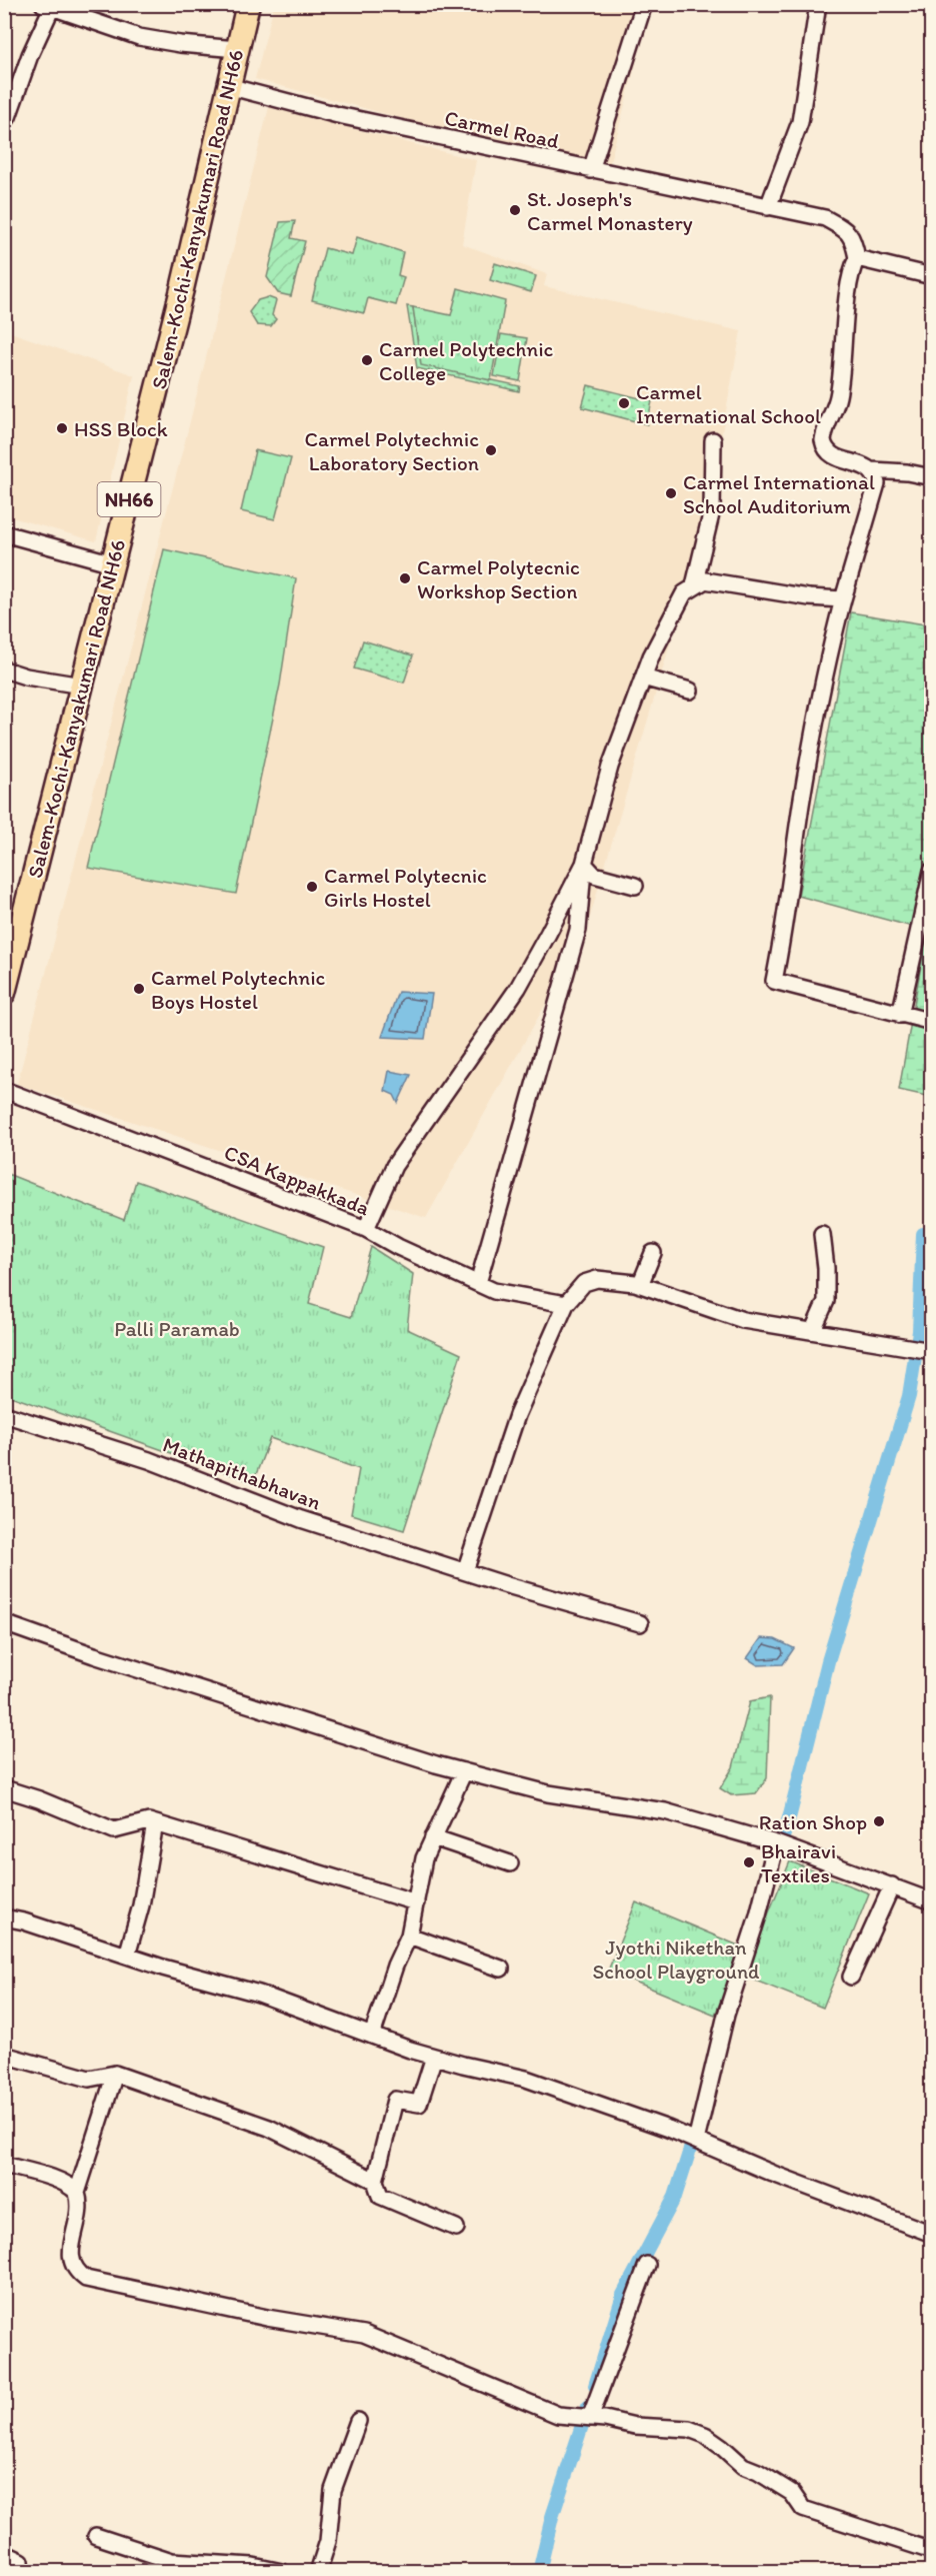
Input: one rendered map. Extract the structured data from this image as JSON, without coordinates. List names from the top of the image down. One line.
{"streets":{"highway":["Salem-Kochi-Kanyakumari Road NH66","NH66"],"street":["Carmel Road","CSA Kappakkada","Mathapithabhavan"]},"crossings":[["Carmel Road","Salem-Kochi-Kanyakumari Road NH66"]],"parks":["Palli Paramab","Jyothi Nikethan School Playground"],"places":["St. Joseph's Carmel Monastery","Carmel Polytechnic College","Carmel International School","HSS Block","Carmel Polytechnic Laboratory Section","Carmel International School Auditorium","Carmel Polytecnic Workshop Section","Carmel Polytecnic Girls Hostel","Carmel Polytechnic Boys Hostel","Ration Shop","Bhairavi Textiles"]}
